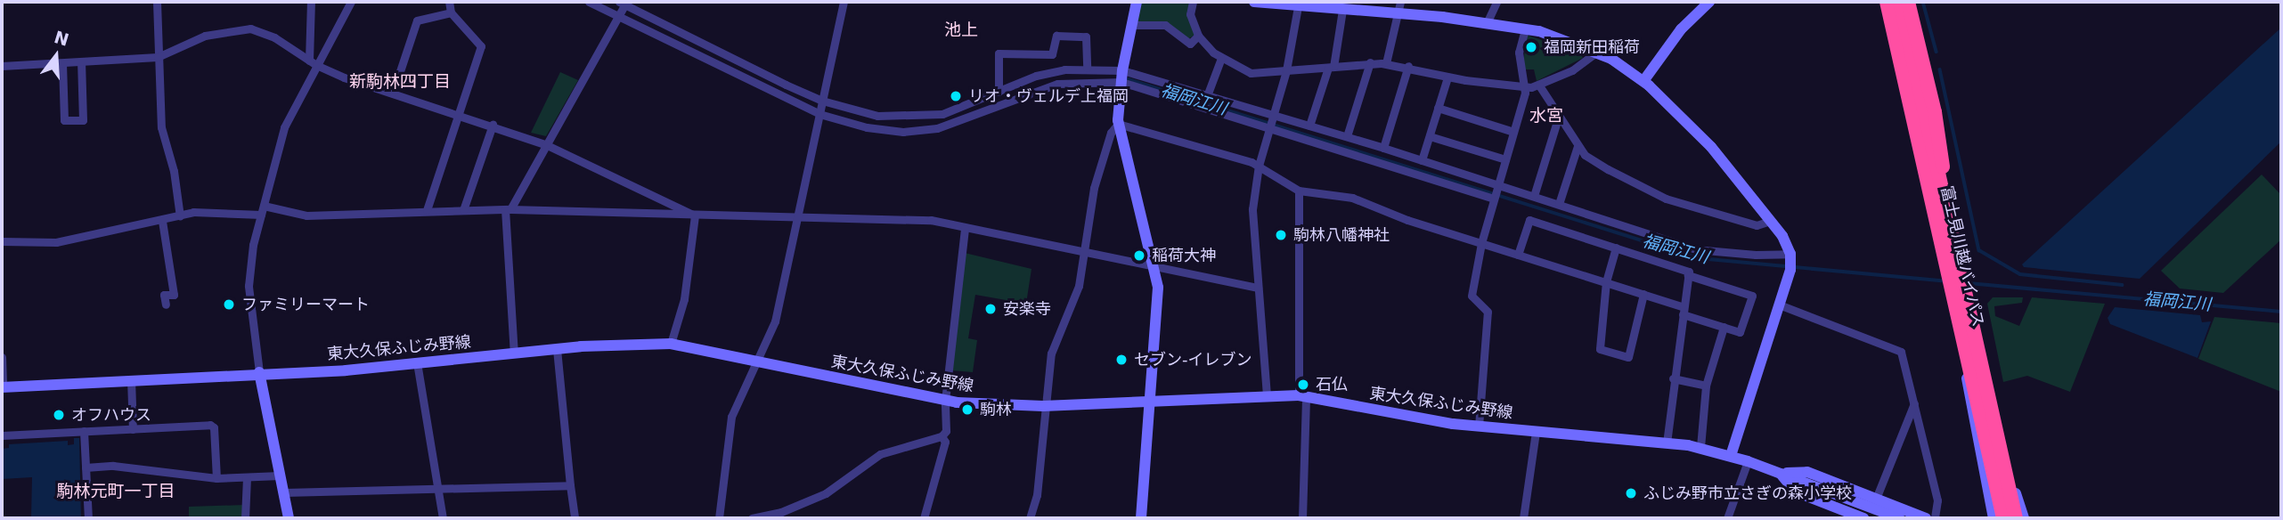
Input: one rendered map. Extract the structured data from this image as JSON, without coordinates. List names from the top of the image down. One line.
{"streets":{"highway":["富士見川越バイパス"],"main road":["東大久保ふじみ野線"]},"districts":["池上","新駒林四丁目","水宮","駒林元町一丁目"],"water":["福岡江川"],"places":["福岡新田稲荷","リオ・ヴェルデ上福岡","駒林八幡神社","稲荷大神","ファミリーマート","安楽寺","セブン-イレブン","石仏","駒林","オフハウス","ふじみ野市立さぎの森小学校"],"north":"top"}
